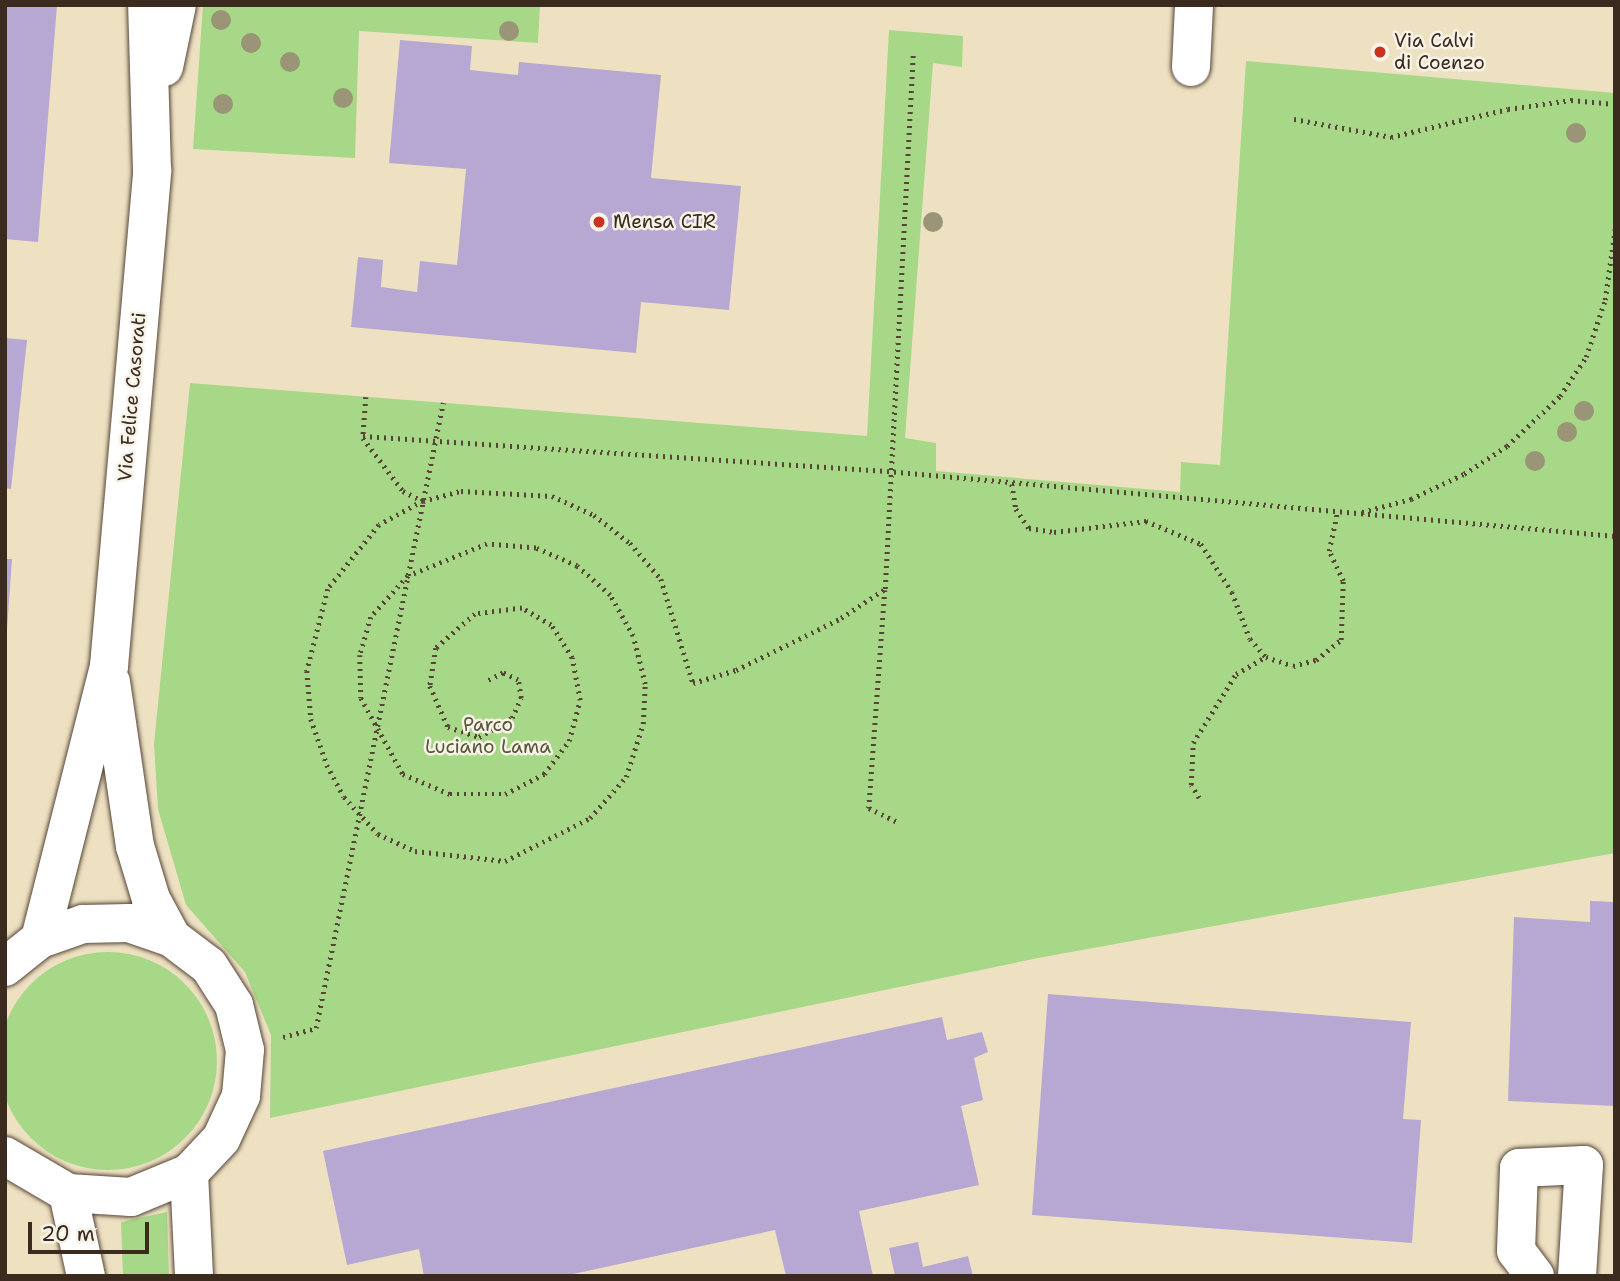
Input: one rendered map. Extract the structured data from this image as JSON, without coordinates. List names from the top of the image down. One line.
{"streets":{"street":["Via Felice Casorati"]},"parks":["Parco Luciano Lama"],"places":["Via Calvi di Coenzo","Mensa CIR"],"scale_bar":"20 m"}
